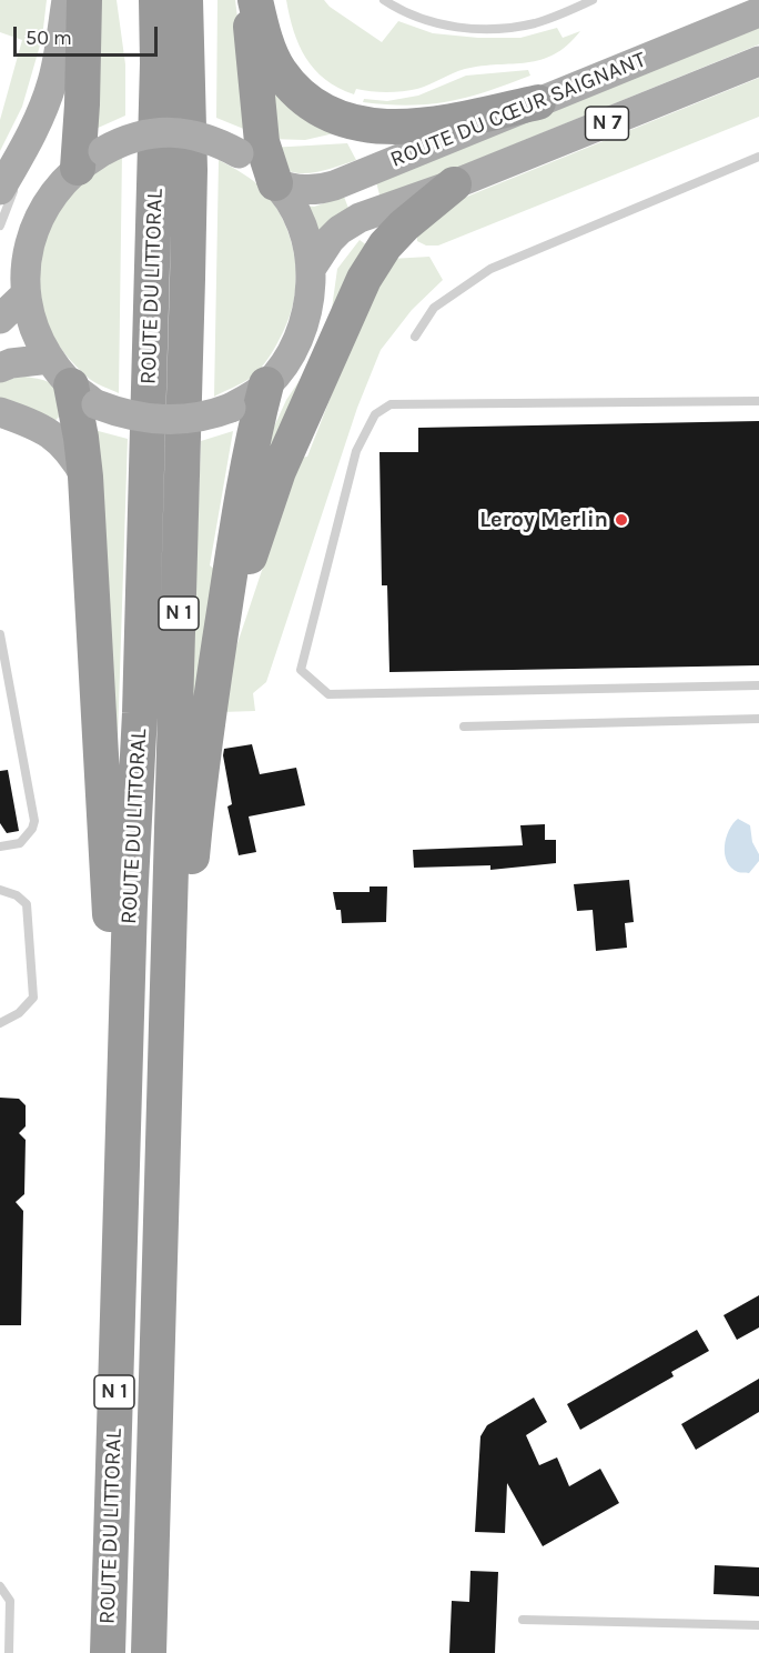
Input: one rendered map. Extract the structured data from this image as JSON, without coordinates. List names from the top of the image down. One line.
{"streets":{"highway":["ROUTE DU LITTORAL","N 1"],"main road":["ROUTE DU CŒUR SAIGNANT","N 7"]},"places":["Leroy Merlin"],"scale_bar":"50 m"}
